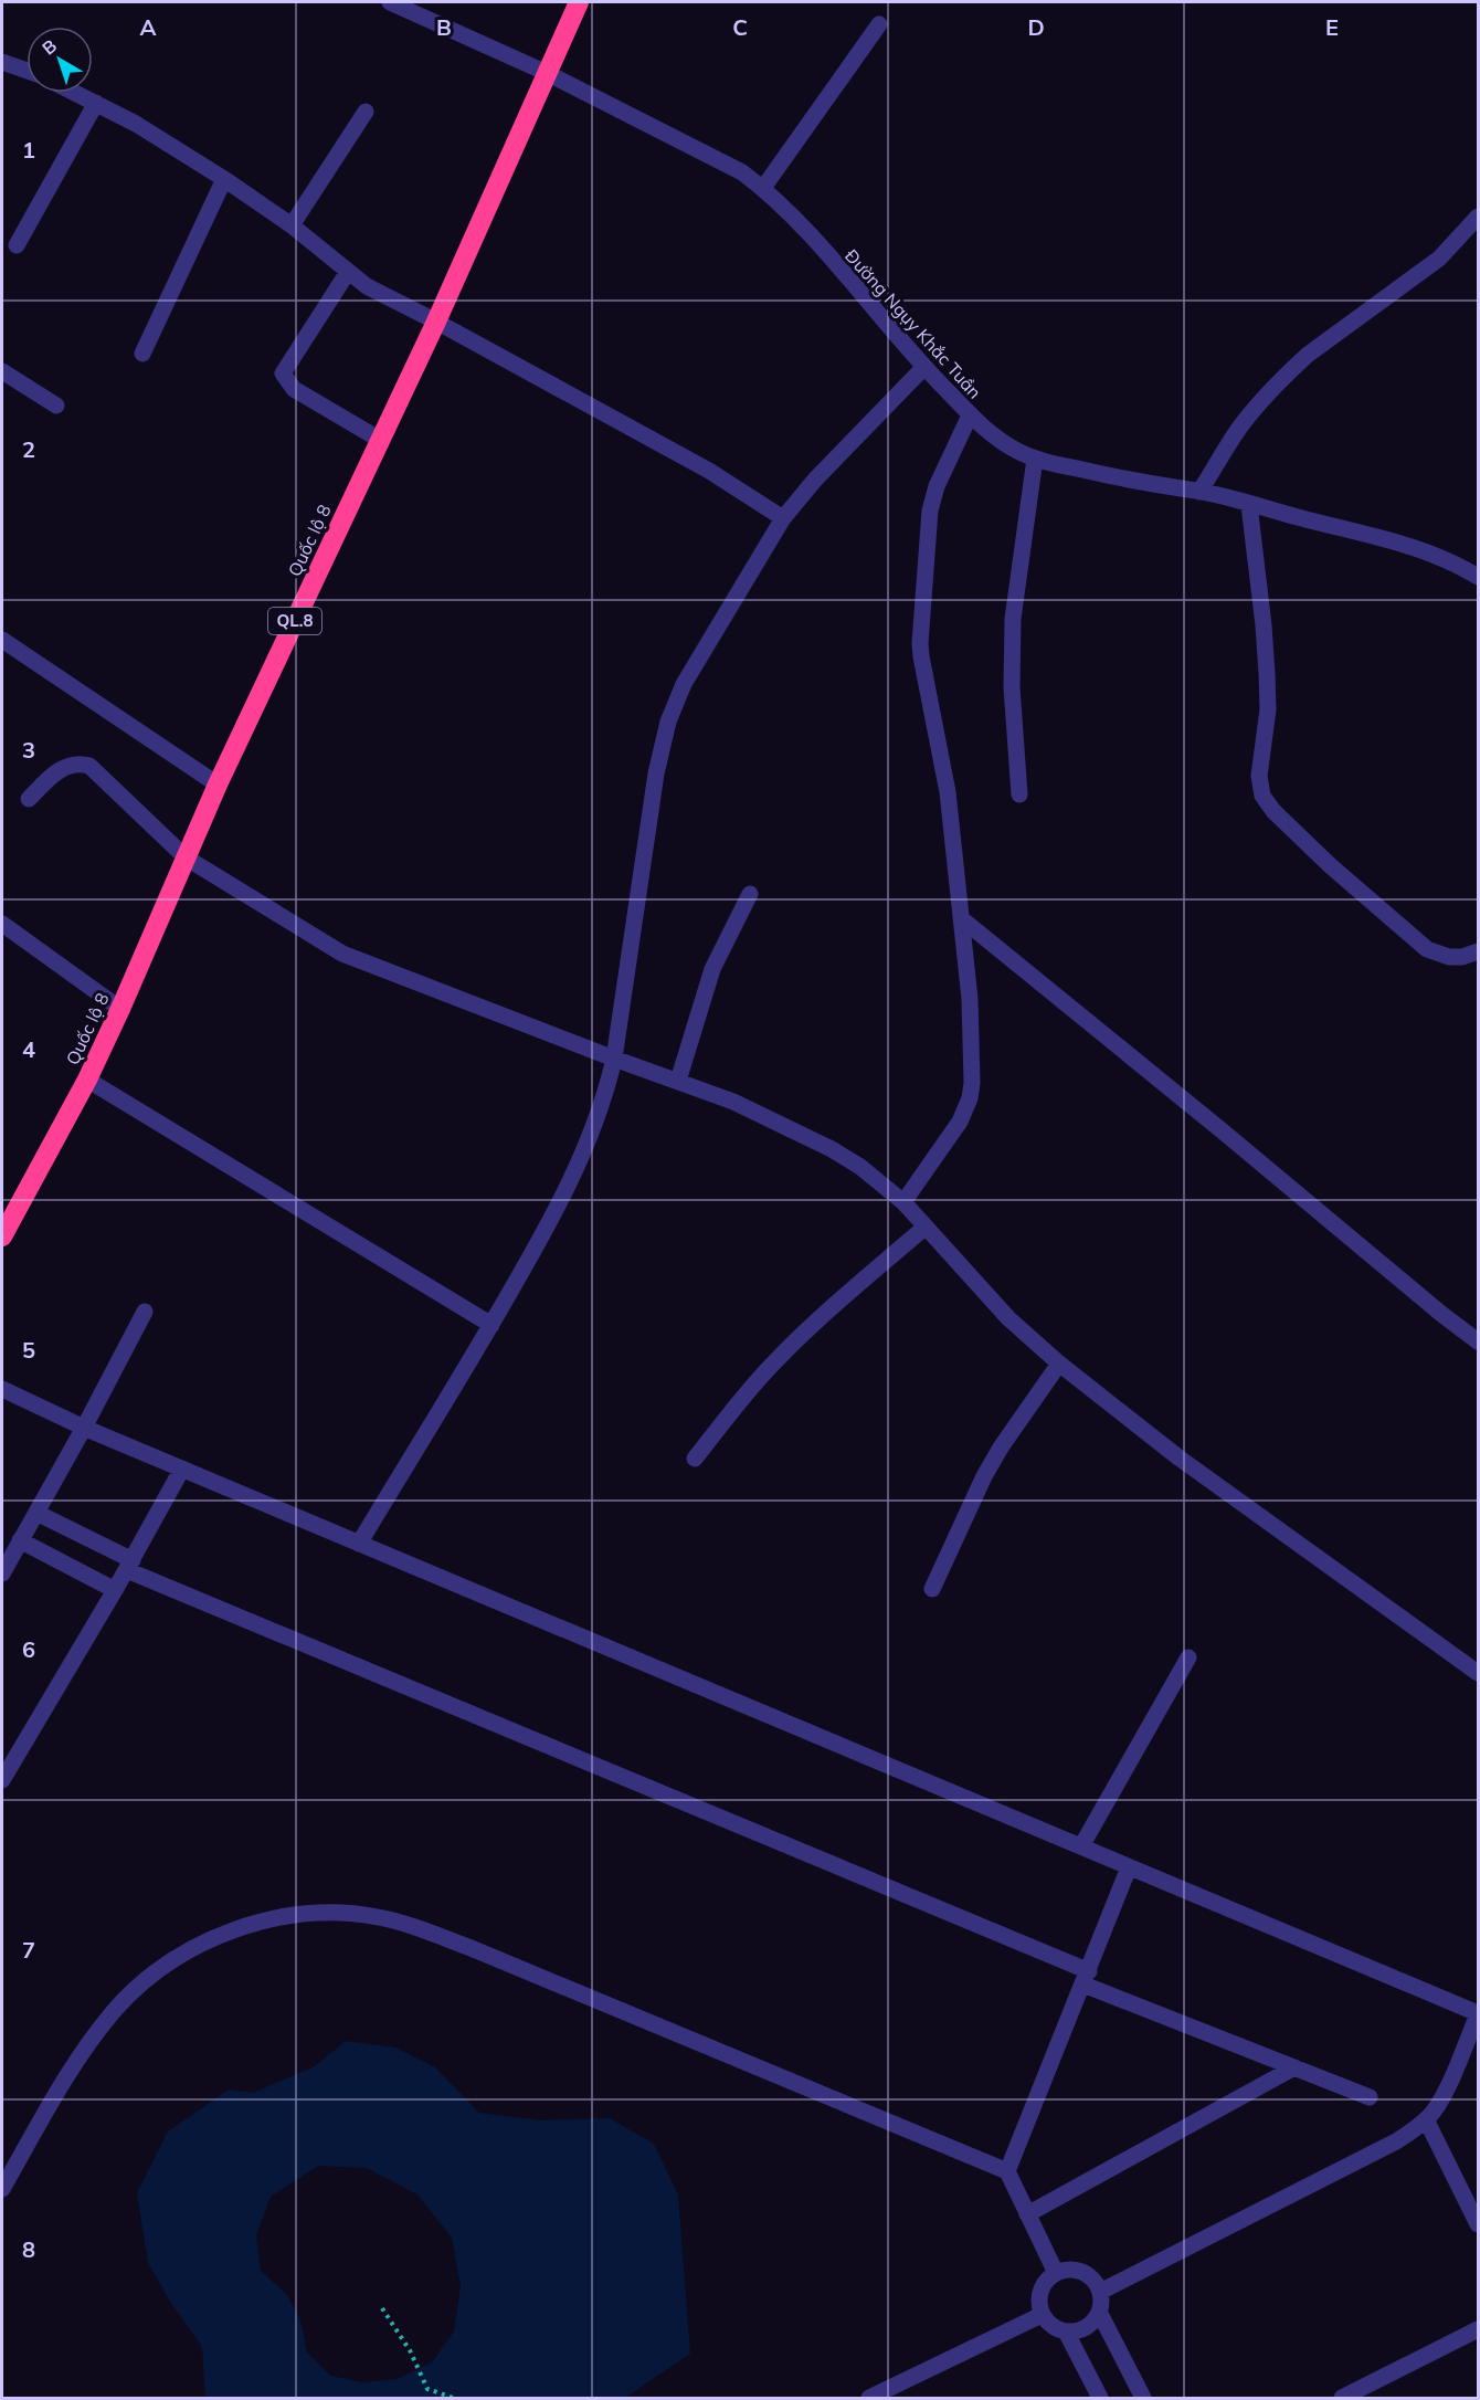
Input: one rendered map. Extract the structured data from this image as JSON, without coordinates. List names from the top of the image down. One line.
{"streets":{"highway":["Quốc lộ 8","QL.8"],"street":["Đường Ngụy Khắc Tuần"]},"crossings":[["Đường Ngụy Khắc Tuần","Quốc lộ 8"]],"north":"top left","grid":{"columns":["A","B","C","D","E"],"rows":["1","2","3","4","5","6","7","8"]}}
